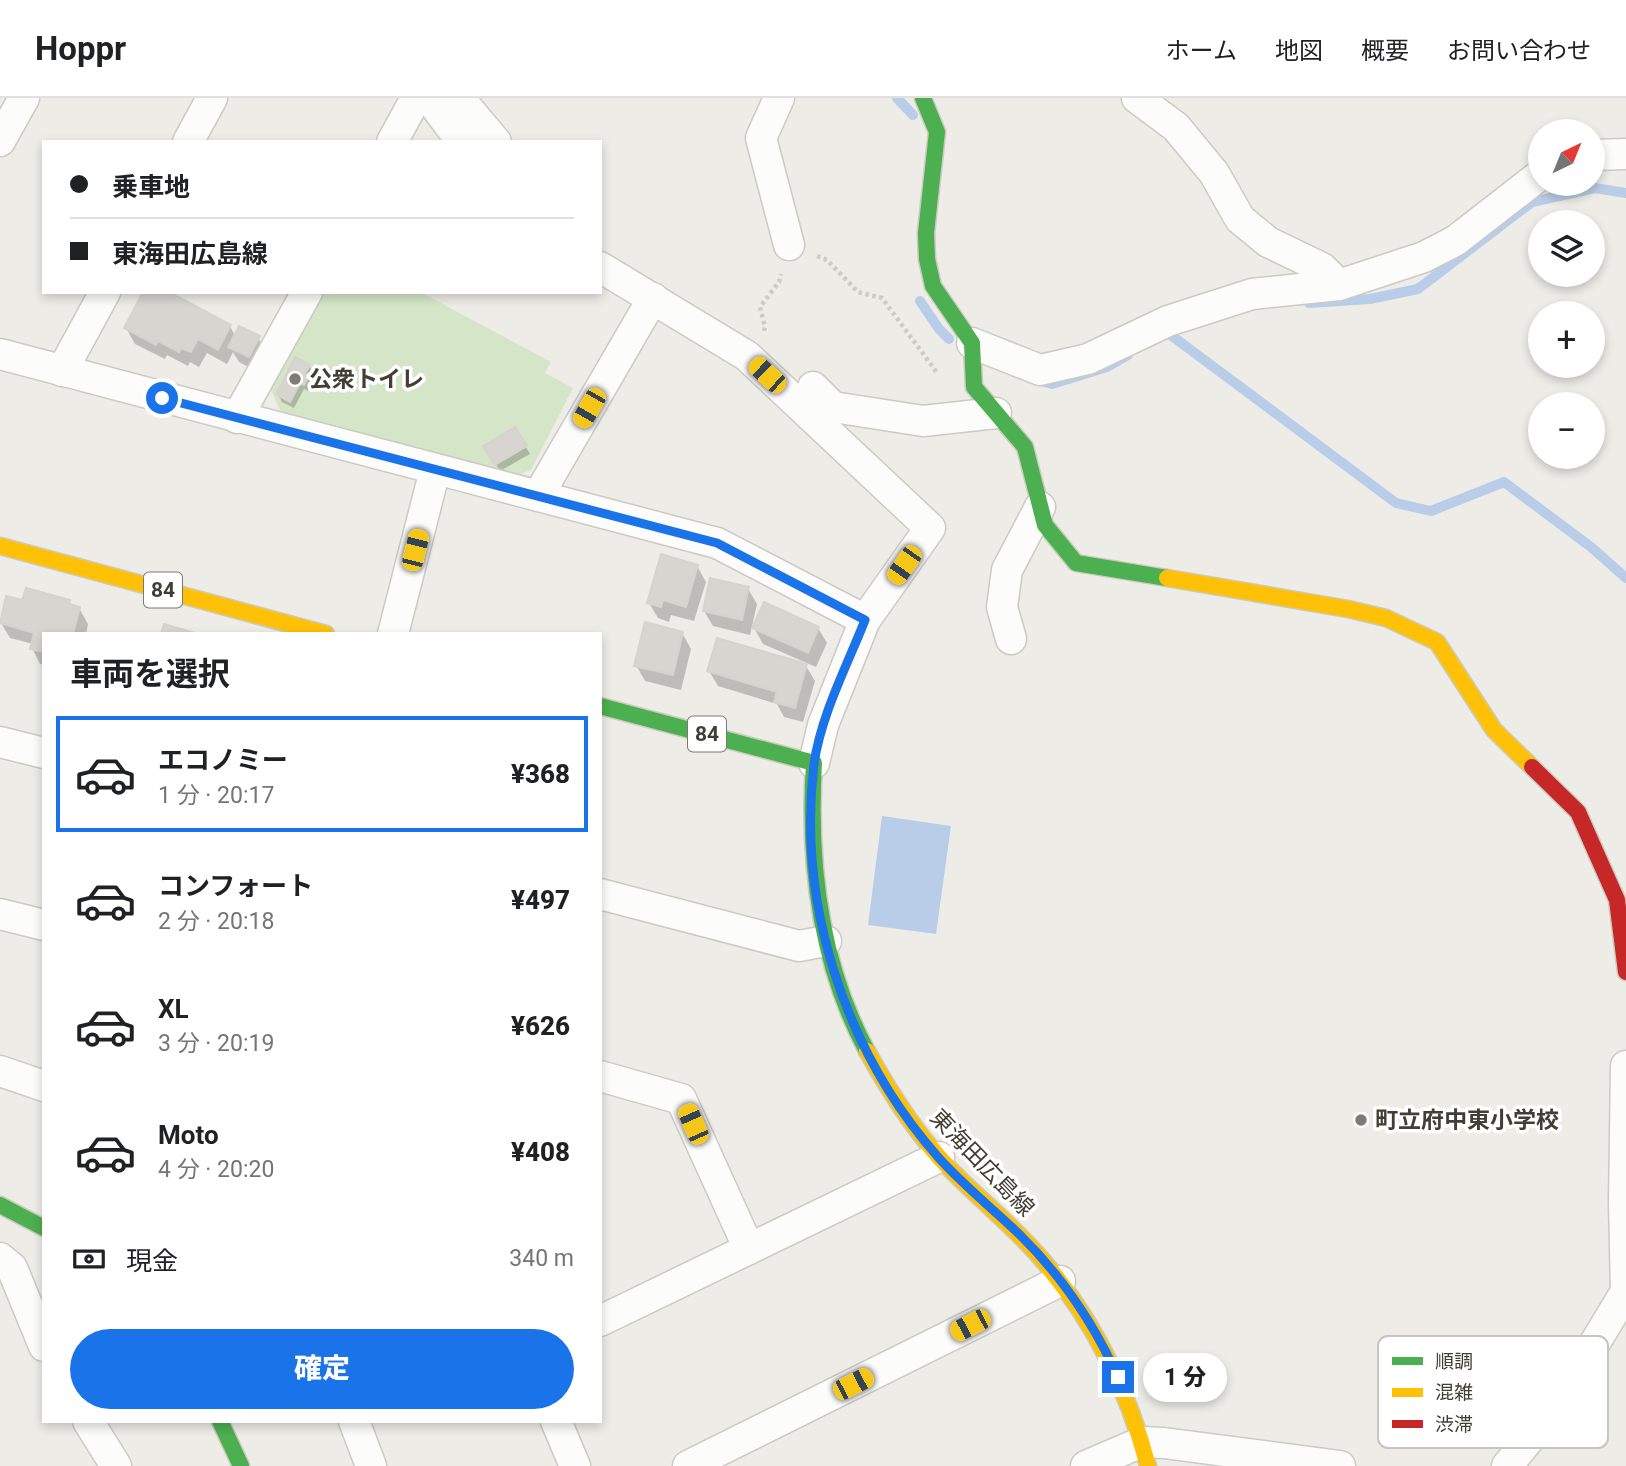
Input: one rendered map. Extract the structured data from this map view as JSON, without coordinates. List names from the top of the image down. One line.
{"streets":{"street":["84","東海田広島線"]},"crossings":[["84","東海田広島線"]],"places":["公衆トイレ","町立府中東小学校"],"legend":["順調","混雑","渋滞"],"north":"top right","page":{"header":"Hoppr","nav":["ホーム","地図","概要","お問い合わせ"],"map_buttons":["+","−"],"banner":["乗車地","東海田広島線"],"heading":"車両を選択","list":[{"name":"エコノミー","note":"1 分 · 20:17","value":"¥368"},{"name":"コンフォート","note":"2 分 · 20:18","value":"¥497"},{"name":"XL","note":"3 分 · 20:19","value":"¥626"},{"name":"Moto","note":"4 分 · 20:20","value":"¥408"}],"pay":["現金","340 m"],"buttons":"確定","bubble":"1 分"}}
